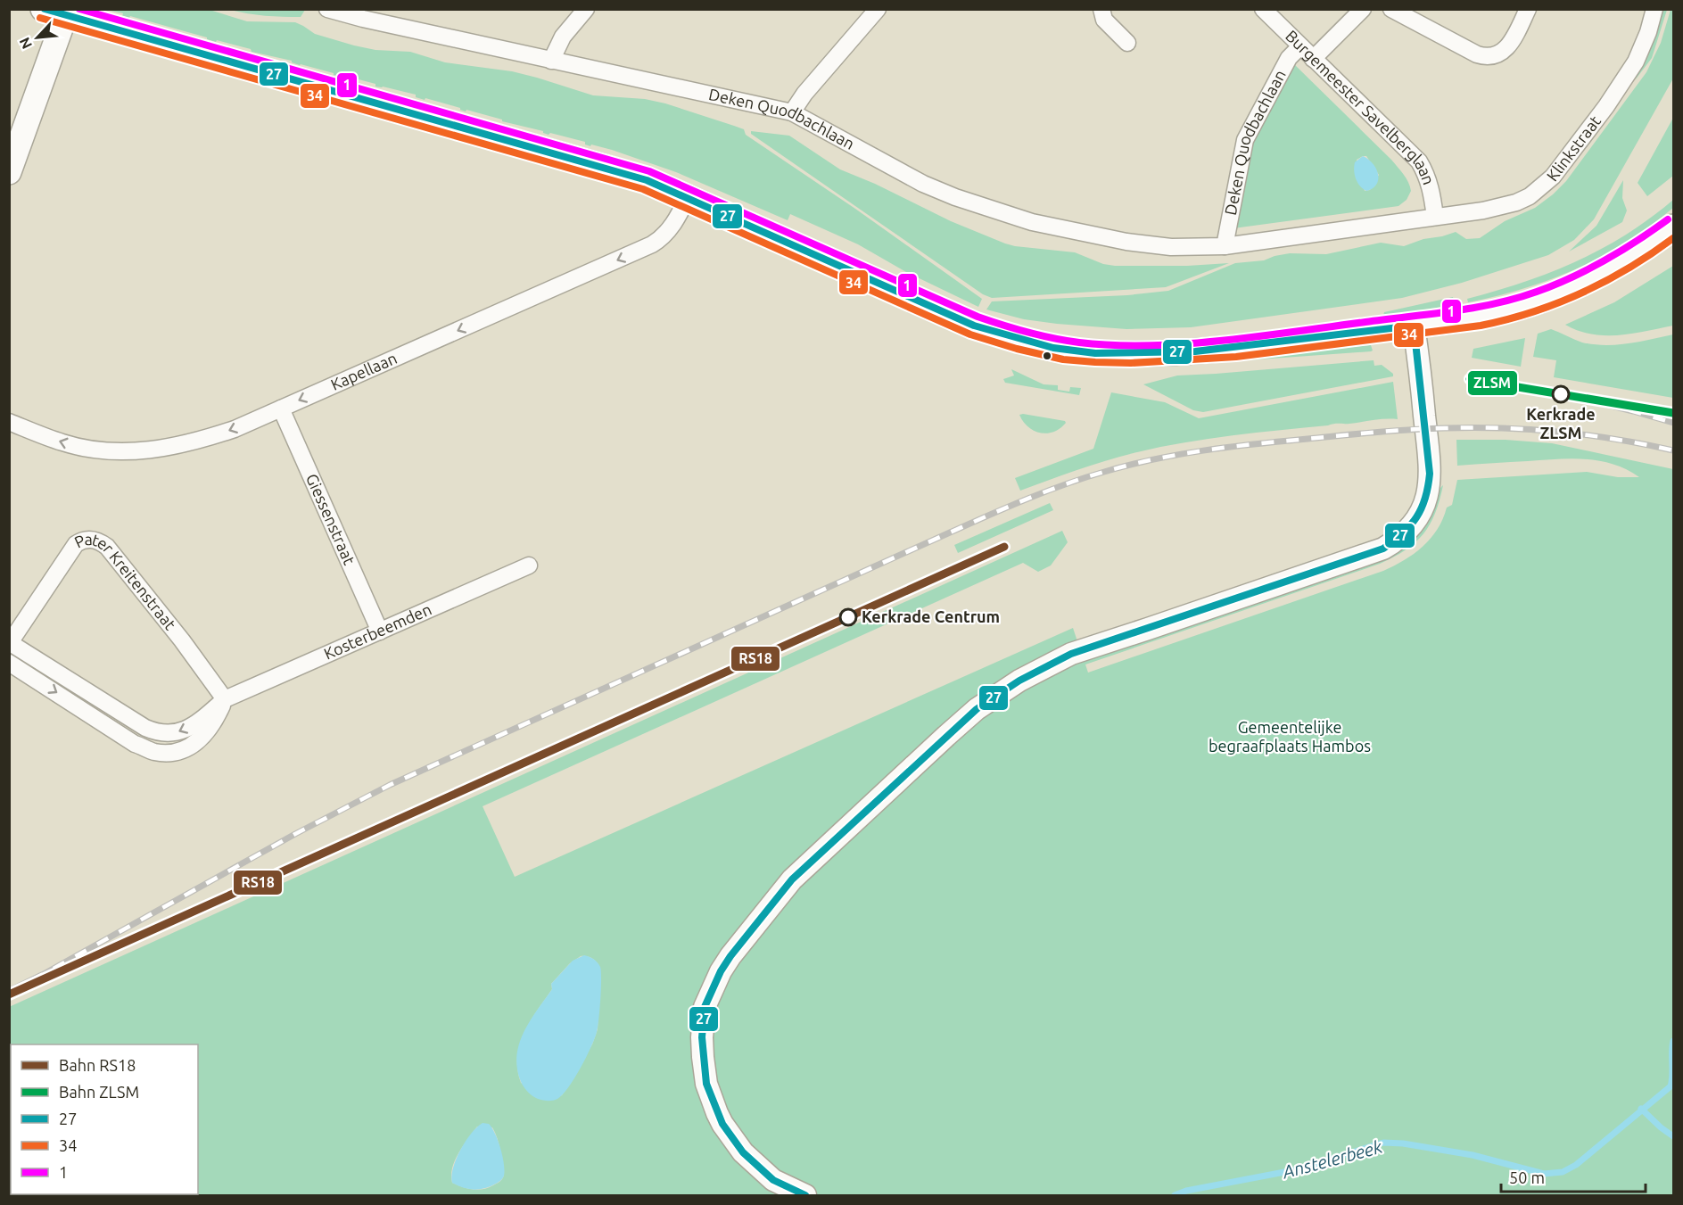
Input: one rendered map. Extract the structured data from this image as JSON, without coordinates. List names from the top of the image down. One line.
{"streets":{"street":["Burgemeester Savelberglaan","Deken Quodbachlaan","Klinkstraat","Kapellaan","Giessenstraat","Pater Kreitenstraat","Kosterbeemden"]},"crossings":[["Burgemeester Savelberglaan","Deken Quodbachlaan"],["Burgemeester Savelberglaan","Klinkstraat"],["Deken Quodbachlaan","Klinkstraat"],["Kapellaan","Giessenstraat"],["Giessenstraat","Kosterbeemden"],["Pater Kreitenstraat","Kosterbeemden"]],"one_way":["Kapellaan","Kosterbeemden"],"water":["Anstelerbeek"],"parks":["Gemeentelijke begraafplaats Hambos"],"places":["Kerkrade ZLSM","Kerkrade Centrum"],"lines":["transit line 27","transit line 1","transit line 34","rail line ZLSM","rail line RS18"],"legend":["Bahn RS18","Bahn ZLSM","27","34","1"],"scale_bar":"50 m","north":"bottom left"}
